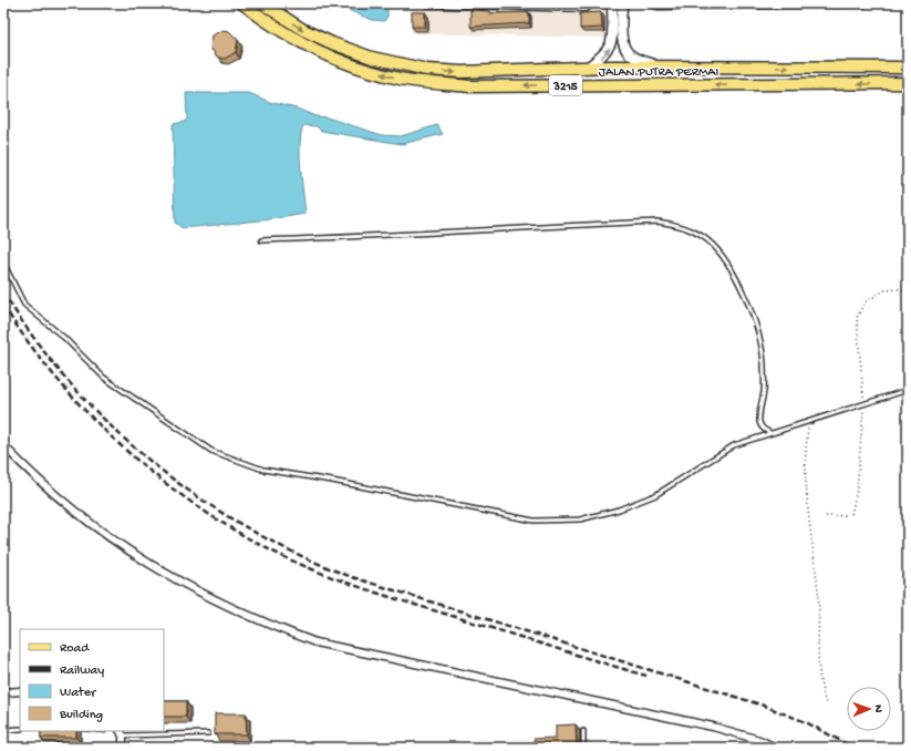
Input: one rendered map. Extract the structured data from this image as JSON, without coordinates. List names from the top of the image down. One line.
{"streets":{"main road":["JALAN PUTRA PERMAI","3215"]},"legend":["Road","Railway","Water","Building"],"north":"right"}
